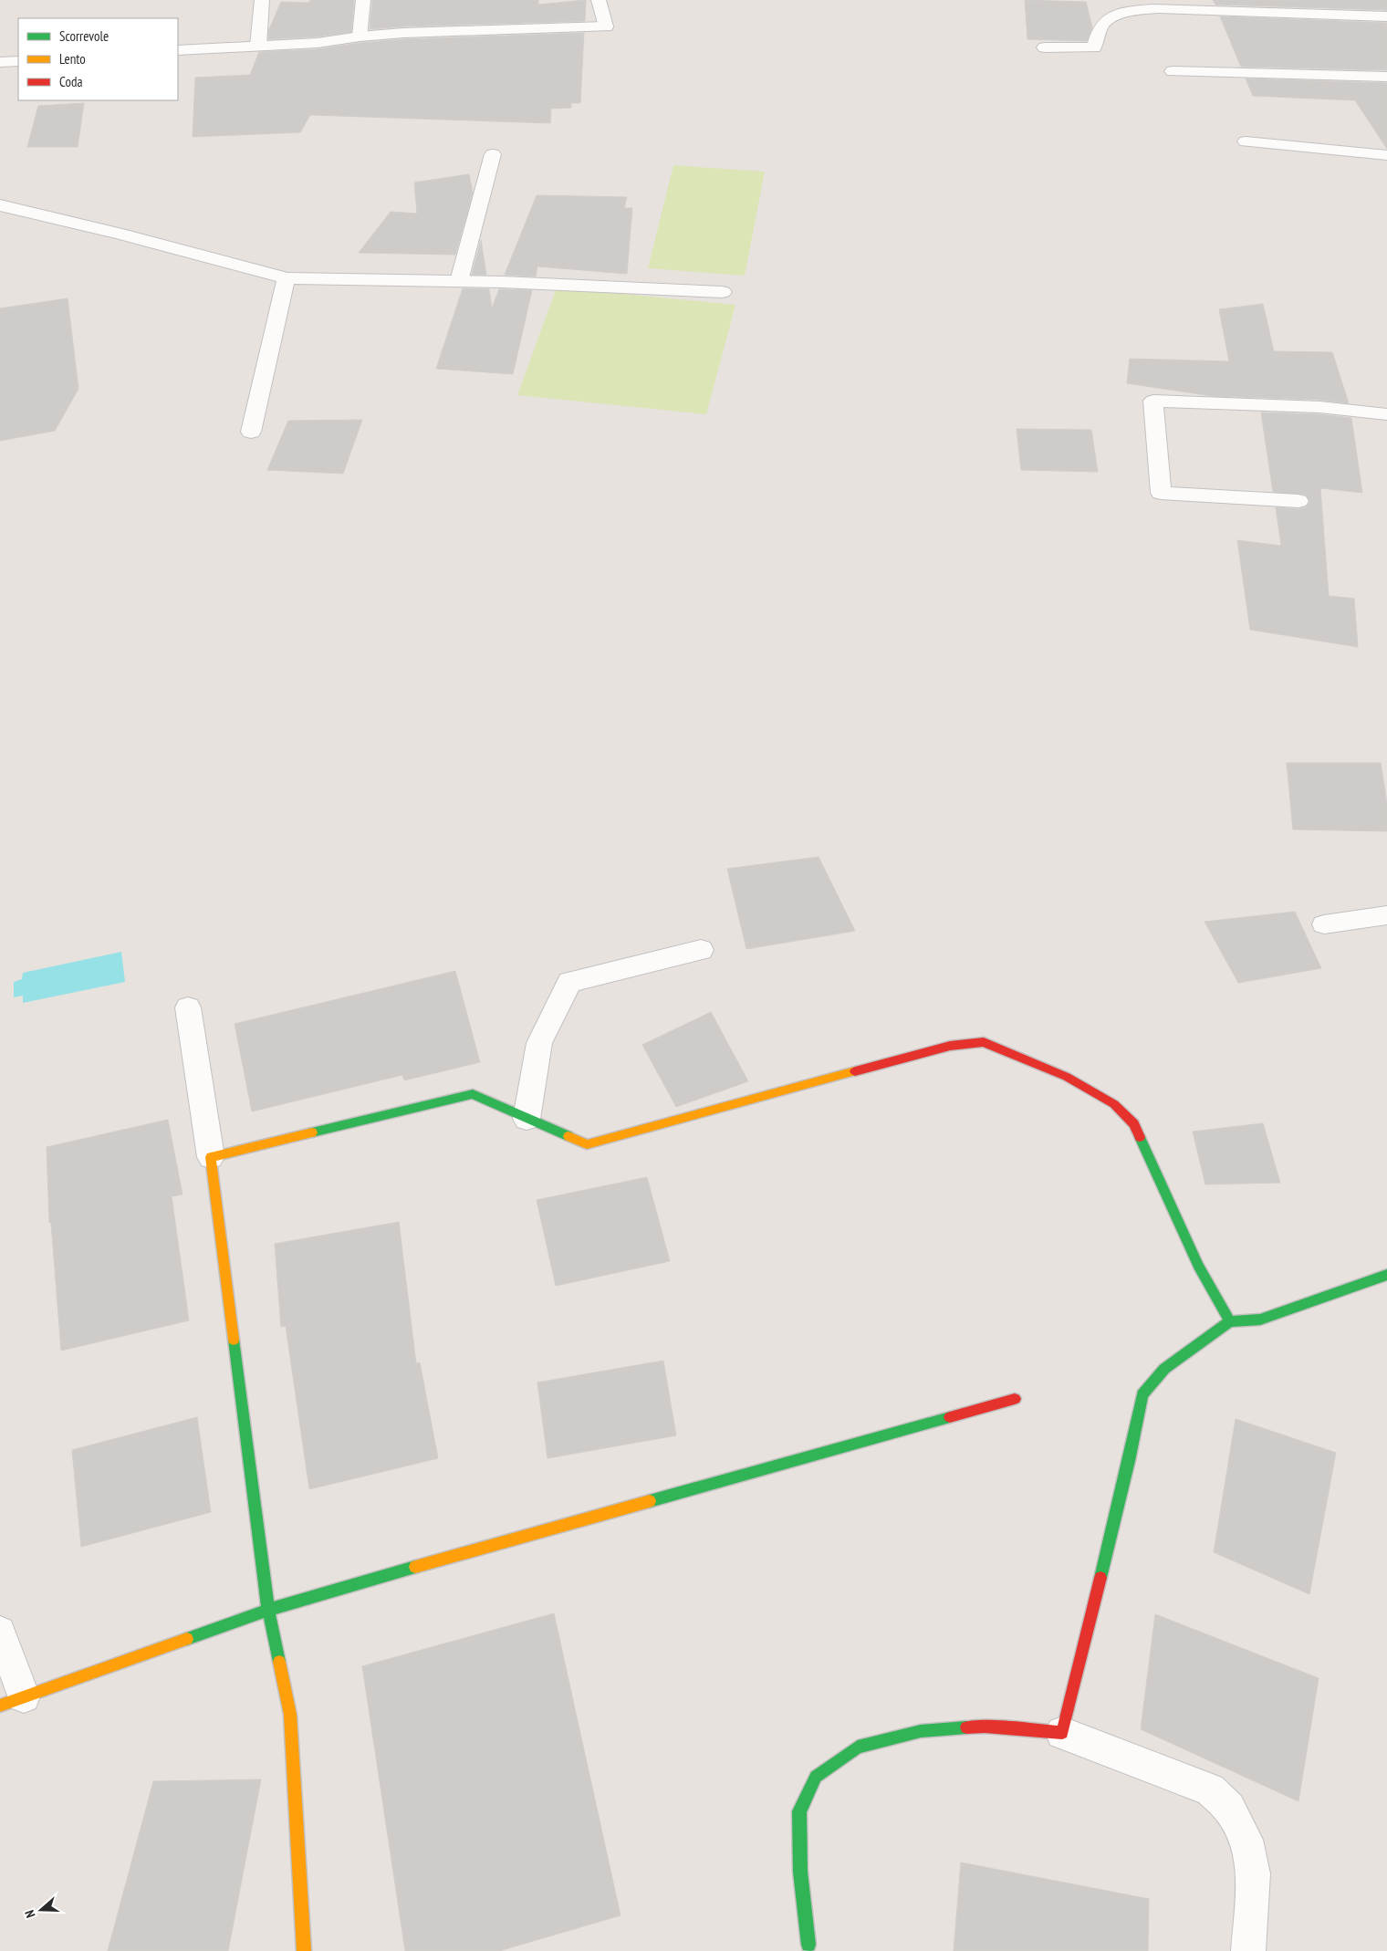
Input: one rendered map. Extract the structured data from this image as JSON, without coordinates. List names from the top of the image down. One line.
{"legend":["Scorrevole","Lento","Coda"],"north":"left"}
